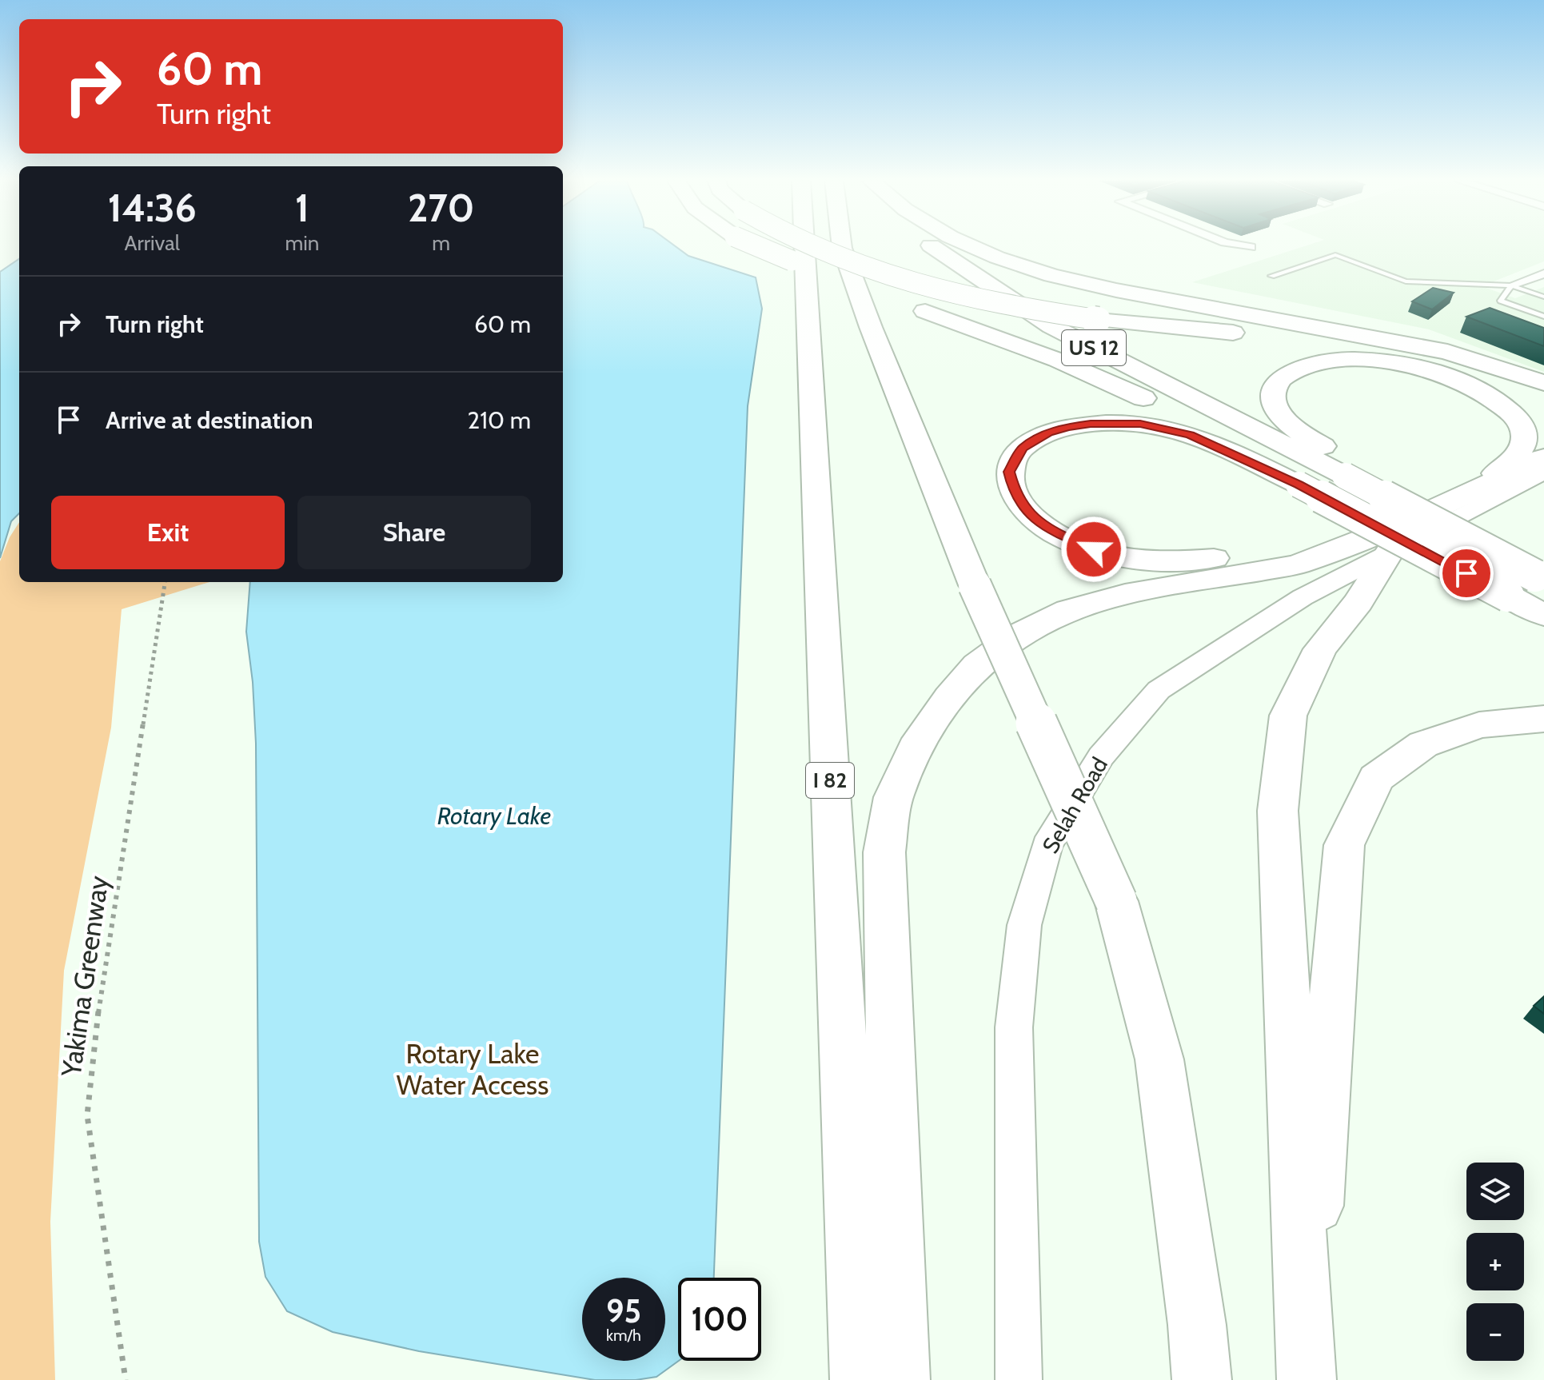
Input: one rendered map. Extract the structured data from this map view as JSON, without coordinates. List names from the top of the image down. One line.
{"streets":{"highway":["US 12","I 82"],"main road":["Selah Road"],"path":["Yakima Greenway"]},"water":["Rotary Lake"],"parks":["Rotary Lake Water Access"],"page":{"turn":["60 m","Turn right"],"eta":["14:36","Arrival","1","min","270","m"],"list":[{"name":"Turn right","value":"60 m"},{"name":"Arrive at destination","value":"210 m"}],"buttons":["Exit","Share"],"map_buttons":["+","−"],"speed":"95 km/h","limit":"100"}}
